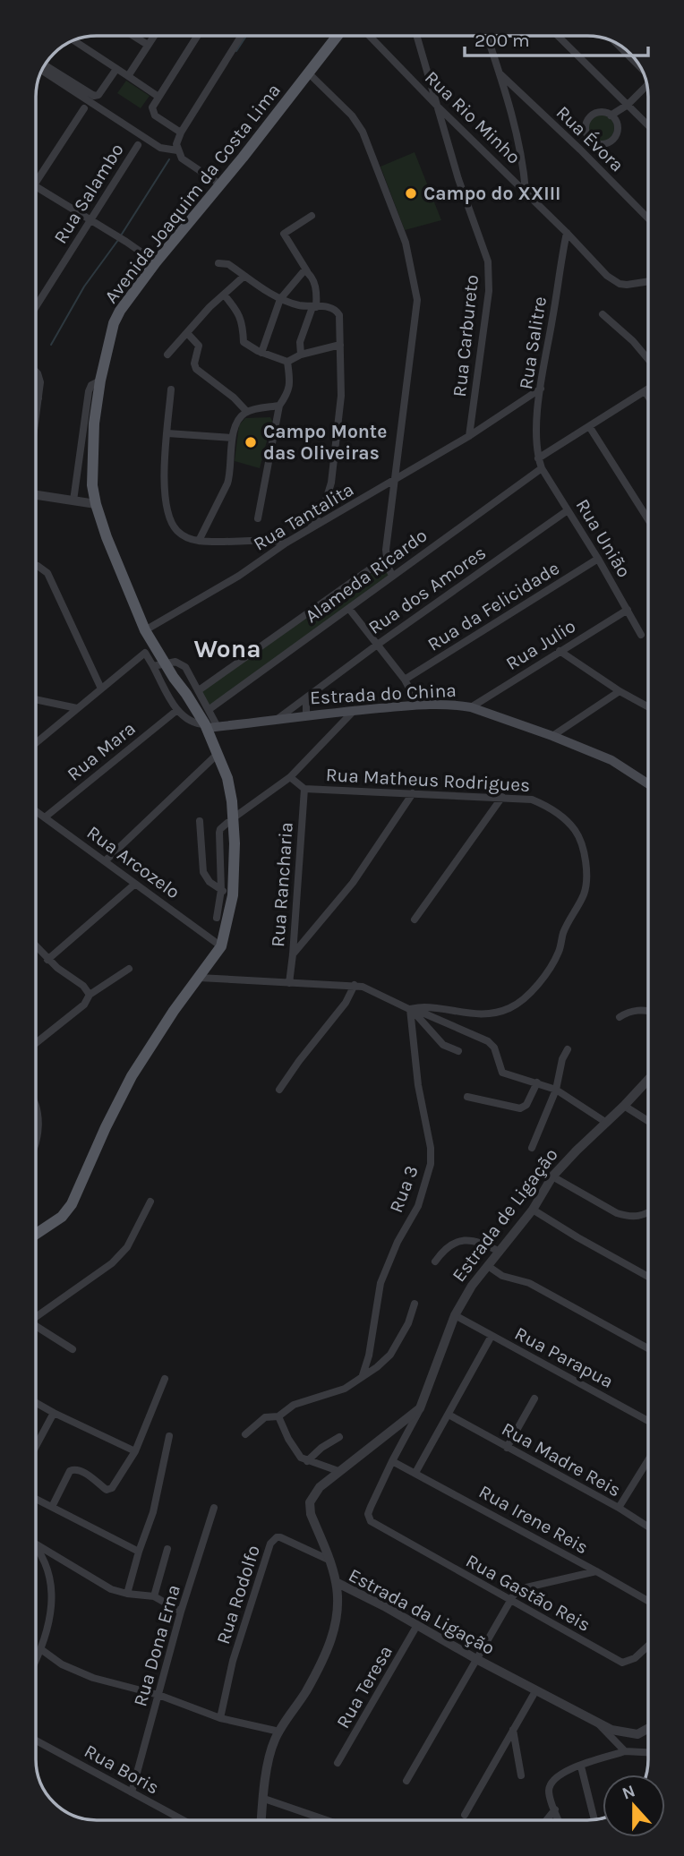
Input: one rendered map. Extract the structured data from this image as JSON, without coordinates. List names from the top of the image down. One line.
{"streets":{"main road":["Avenida Joaquim da Costa Lima","Estrada do China"],"street":["Rua Rio Minho","Rua Évora","Rua Salambo","Rua Carbureto","Rua Salitre","Rua Tantalita","Rua União","Alameda Ricardo","Rua dos Amores","Rua da Felicidade","Rua Julio","Rua Mara","Rua Matheus Rodrigues","Rua Arcozelo","Rua Rancharia","Rua 3","Estrada de Ligação","Rua Parapua","Rua Madre Reis","Rua Irene Reis","Rua Gastão Reis","Rua Rodolfo","Estrada da Ligação","Rua Dona Erna","Rua Teresa","Rua Boris"]},"crossings":[["Rua Rio Minho","Rua Carbureto"],["Rua Rio Minho","Rua Salitre"],["Avenida Joaquim da Costa Lima","Rua Tantalita"],["Avenida Joaquim da Costa Lima","Estrada do China"],["Avenida Joaquim da Costa Lima","Rua Arcozelo"],["Rua Carbureto","Rua Tantalita"],["Rua Salitre","Rua Tantalita"],["Rua Salitre","Rua União"],["Rua União","Alameda Ricardo"],["Rua União","Rua dos Amores"],["Rua União","Rua da Felicidade"],["Rua União","Rua Julio"],["Rua dos Amores","Estrada do China"],["Rua Julio","Estrada do China"],["Rua Mara","Rua Arcozelo"],["Rua Matheus Rodrigues","Rua Rancharia"],["Rua Matheus Rodrigues","Rua 3"],["Estrada de Ligação","Rua Parapua"],["Estrada de Ligação","Rua Irene Reis"],["Estrada de Ligação","Rua Gastão Reis"],["Estrada da Ligação","Rua Teresa"],["Rua Dona Erna","Rua Boris"]],"districts":["Wona"],"places":["Campo do XXIII","Campo Monte das Oliveiras"],"scale_bar":"200 m","north":"top"}
